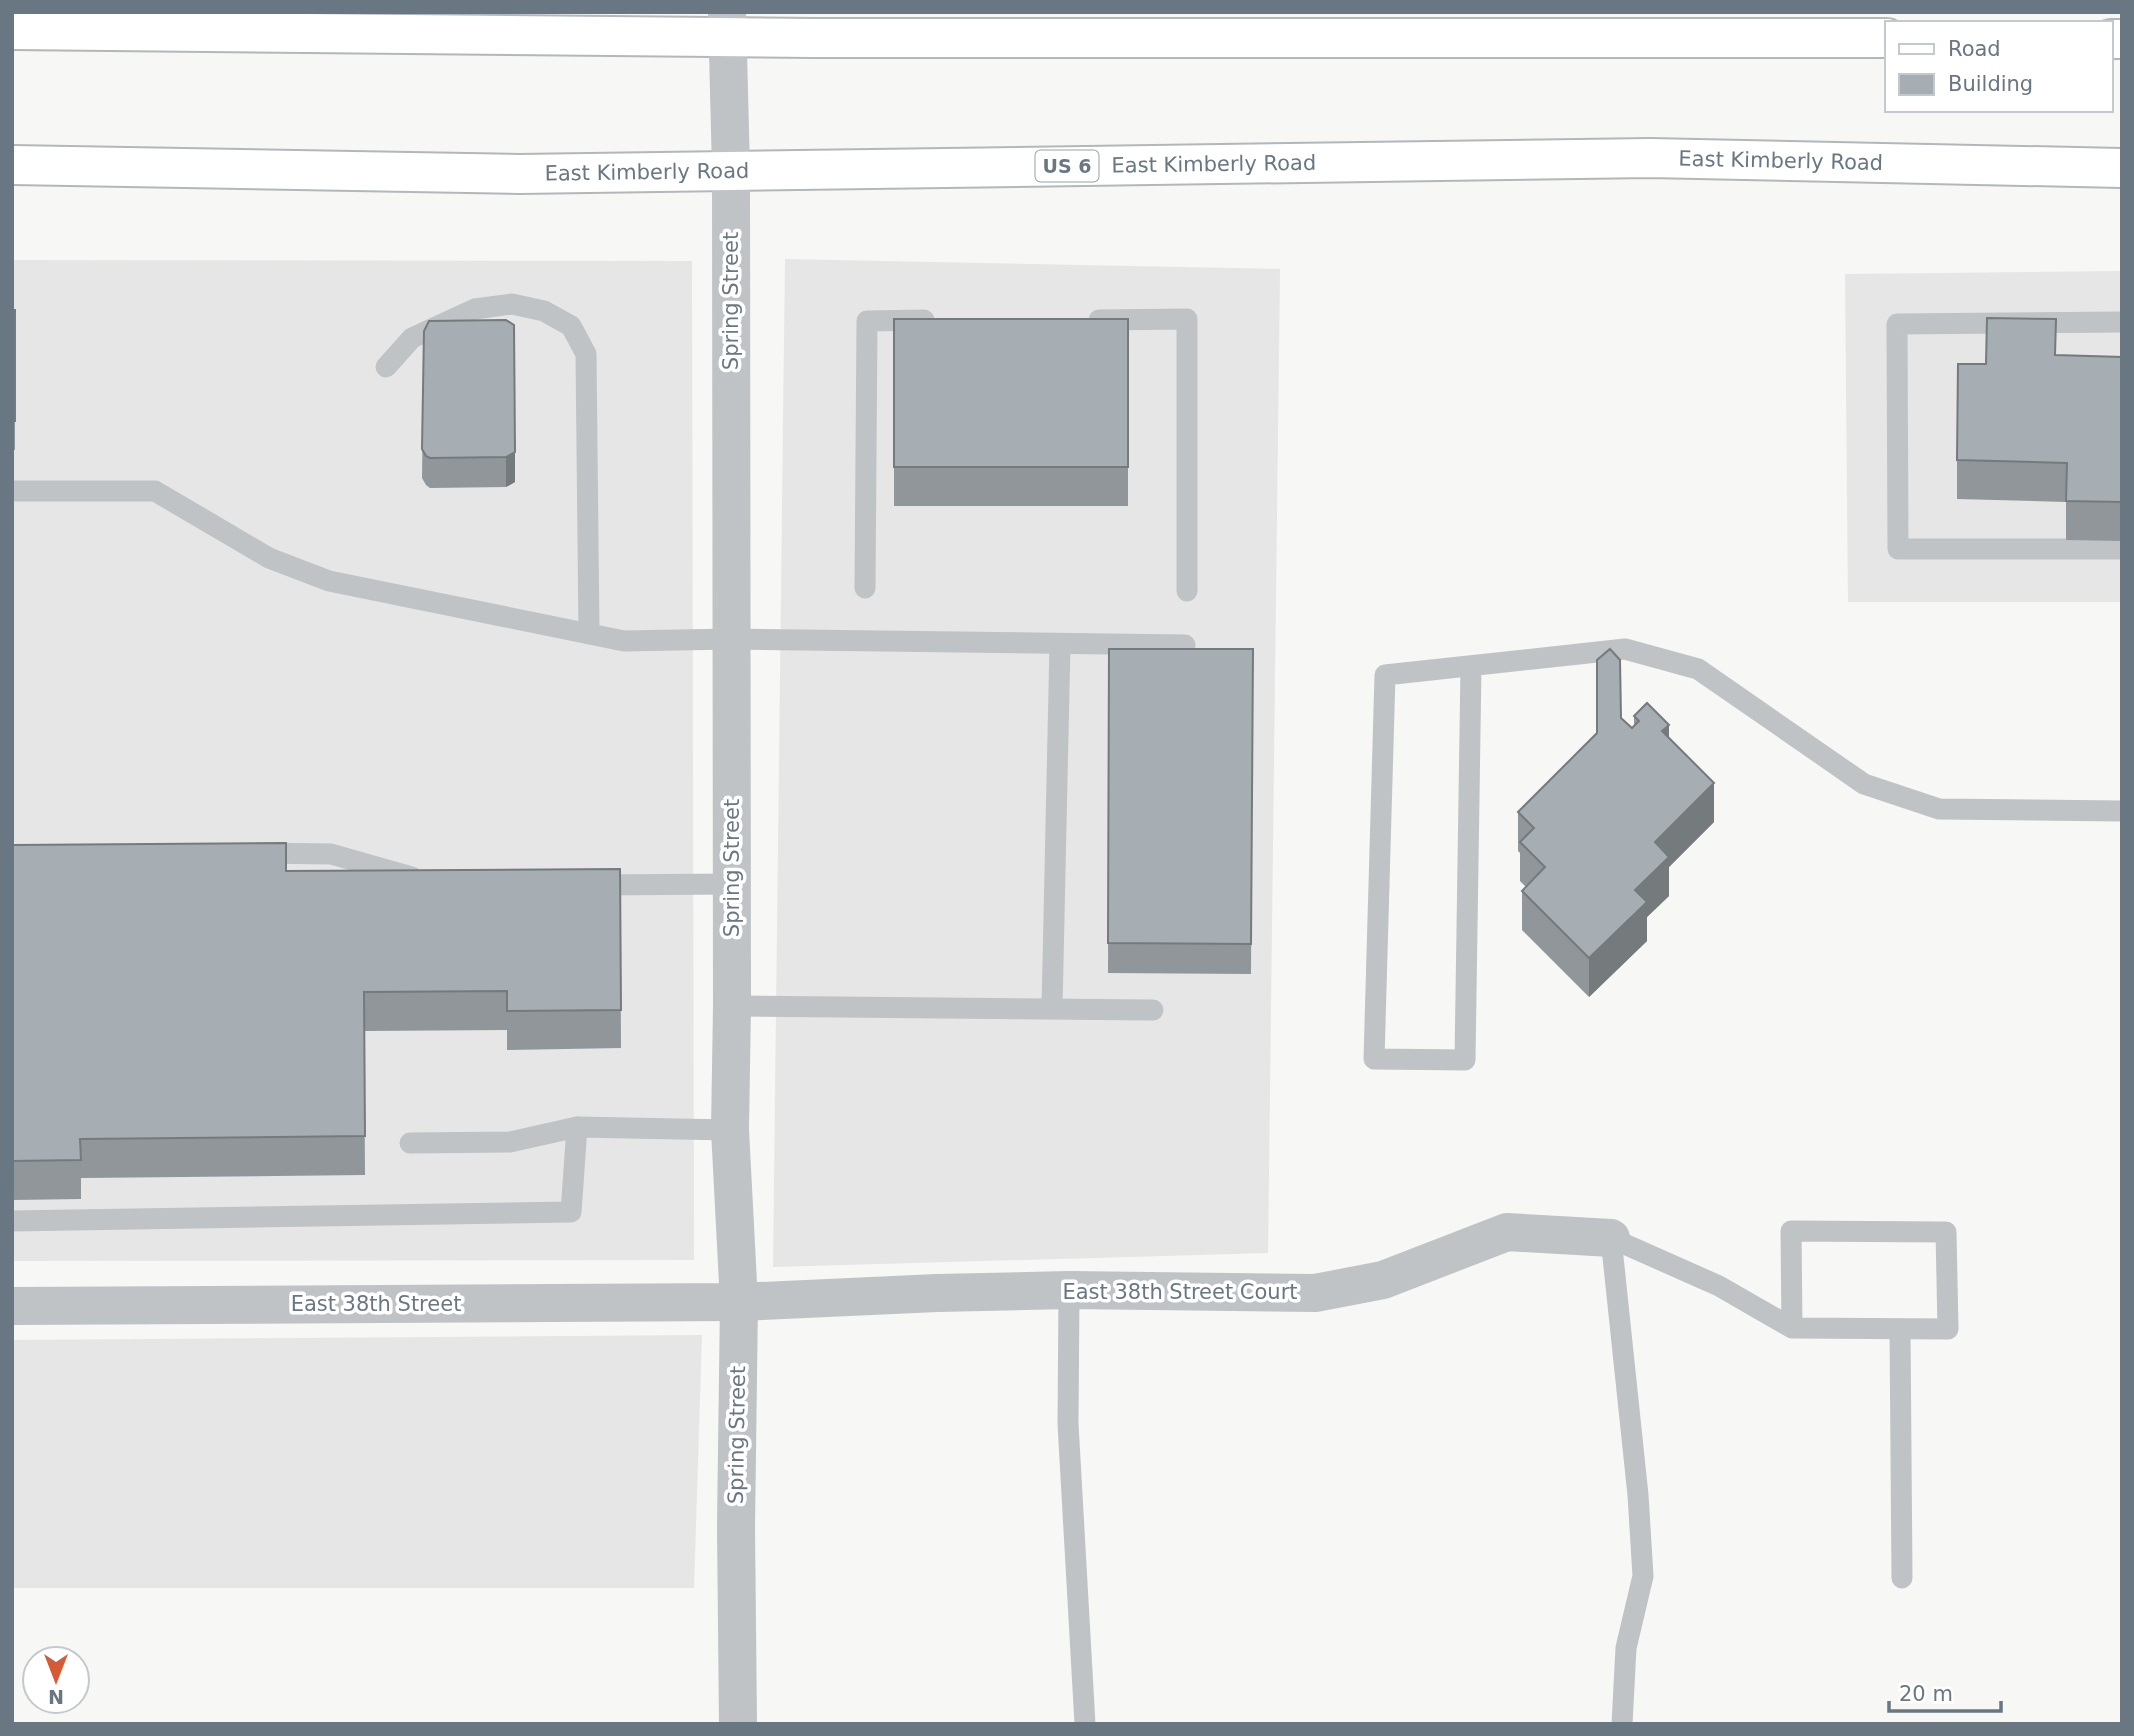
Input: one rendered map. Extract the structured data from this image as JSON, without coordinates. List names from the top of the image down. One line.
{"streets":{"main road":["East Kimberly Road","US 6"],"street":["Spring Street","East 38th Street Court","East 38th Street"]},"crossings":[["East Kimberly Road","Spring Street"],["Spring Street","East 38th Street Court"],["Spring Street","East 38th Street"],["East 38th Street Court","East 38th Street"]],"legend":["Road","Building"],"scale_bar":"20 m","north":"bottom"}
